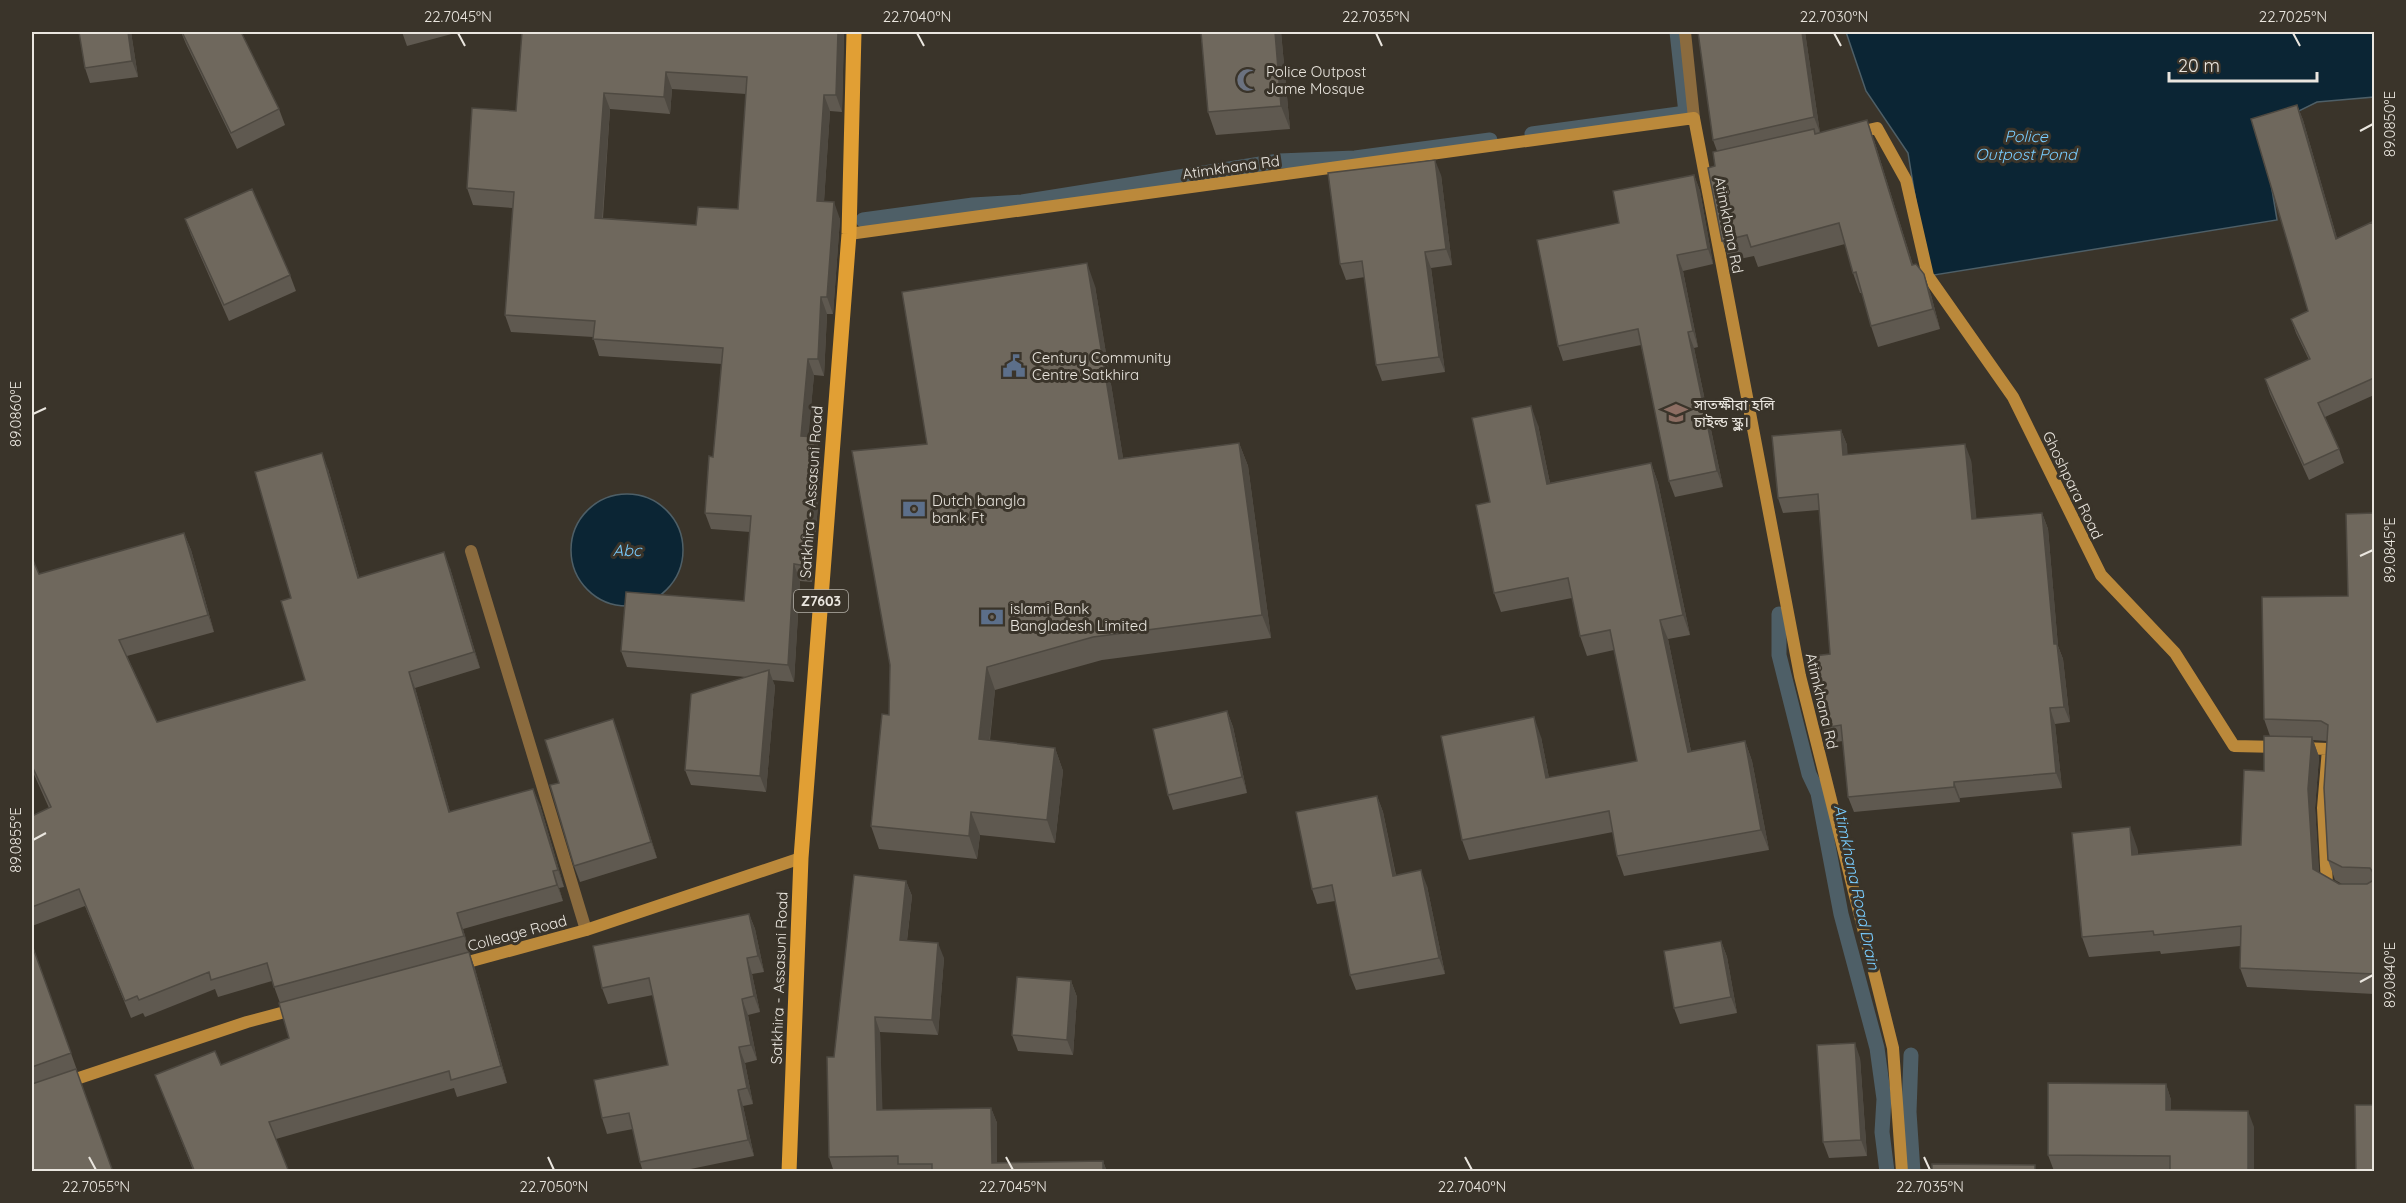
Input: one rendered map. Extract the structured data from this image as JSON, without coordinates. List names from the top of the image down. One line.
{"streets":{"main road":["Satkhira - Assasuni Road","Z7603"],"street":["Atimkhana Rd","Ghoshpara Road","Colleage Road"]},"crossings":[["Atimkhana Rd","Satkhira - Assasuni Road"],["Satkhira - Assasuni Road","Colleage Road"]],"water":["Police Outpost Pond","Abc","Atimkhana Road Drain"],"places":{"mosque":["Police Outpost Jame Mosque"],"public building":["Century Community Centre Satkhira"],"school or university":["সাতক্ষীরা হলি চাইল্ড স্কুল।"],"bank":["Dutch bangla bank Ft","islami Bank Bangladesh Limited"]},"scale_bar":"20 m","coordinates":["22.7045°N","22.7040°N","22.7035°N","22.7030°N","22.7025°N","89.0850°E","89.0860°E","89.0845°E","89.0855°E","89.0840°E","22.7055°N","22.7050°N"]}
